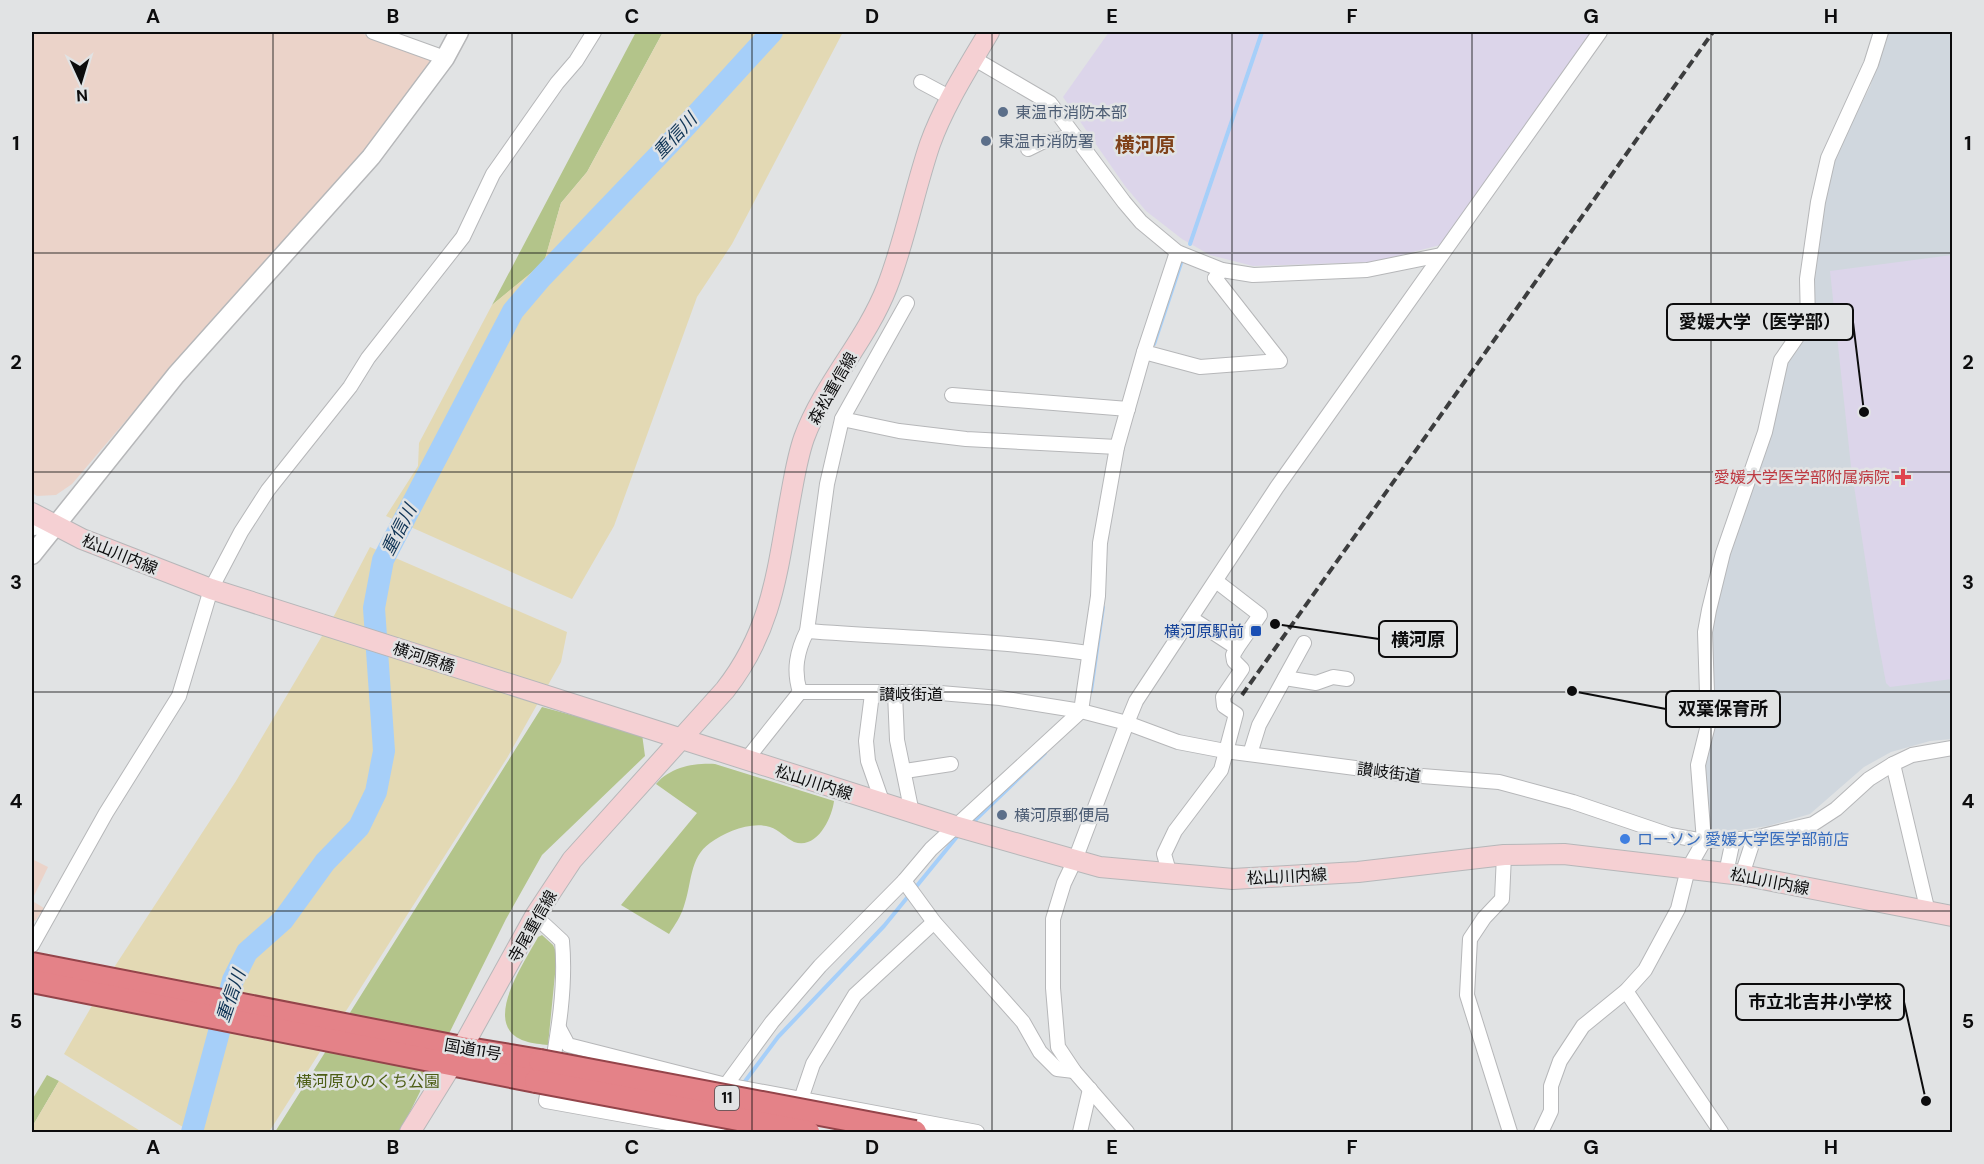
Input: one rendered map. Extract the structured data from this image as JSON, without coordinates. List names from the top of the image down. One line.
{"streets":{"highway":["国道11号","11"],"main road":["森松重信線","松山川内線","横河原橋","寺尾重信線"],"street":["讃岐街道"]},"crossings":[["森松重信線","松山川内線"],["森松重信線","寺尾重信線"],["松山川内線","横河原橋"],["松山川内線","寺尾重信線"],["寺尾重信線","国道11号"]],"districts":["横河原"],"water":["重信川"],"parks":["横河原ひのくち公園"],"places":{"other":["東温市消防本部","東温市消防署","愛媛大学（医学部）","横河原","双葉保育所","横河原郵便局","ローソン 愛媛大学医学部前店","市立北吉井小学校"],"health":["愛媛大学医学部附属病院"],"transit":["横河原駅前"]},"north":"bottom","grid":{"columns":["A","B","C","D","E","F","G","H"],"rows":["1","2","3","4","5"]}}
